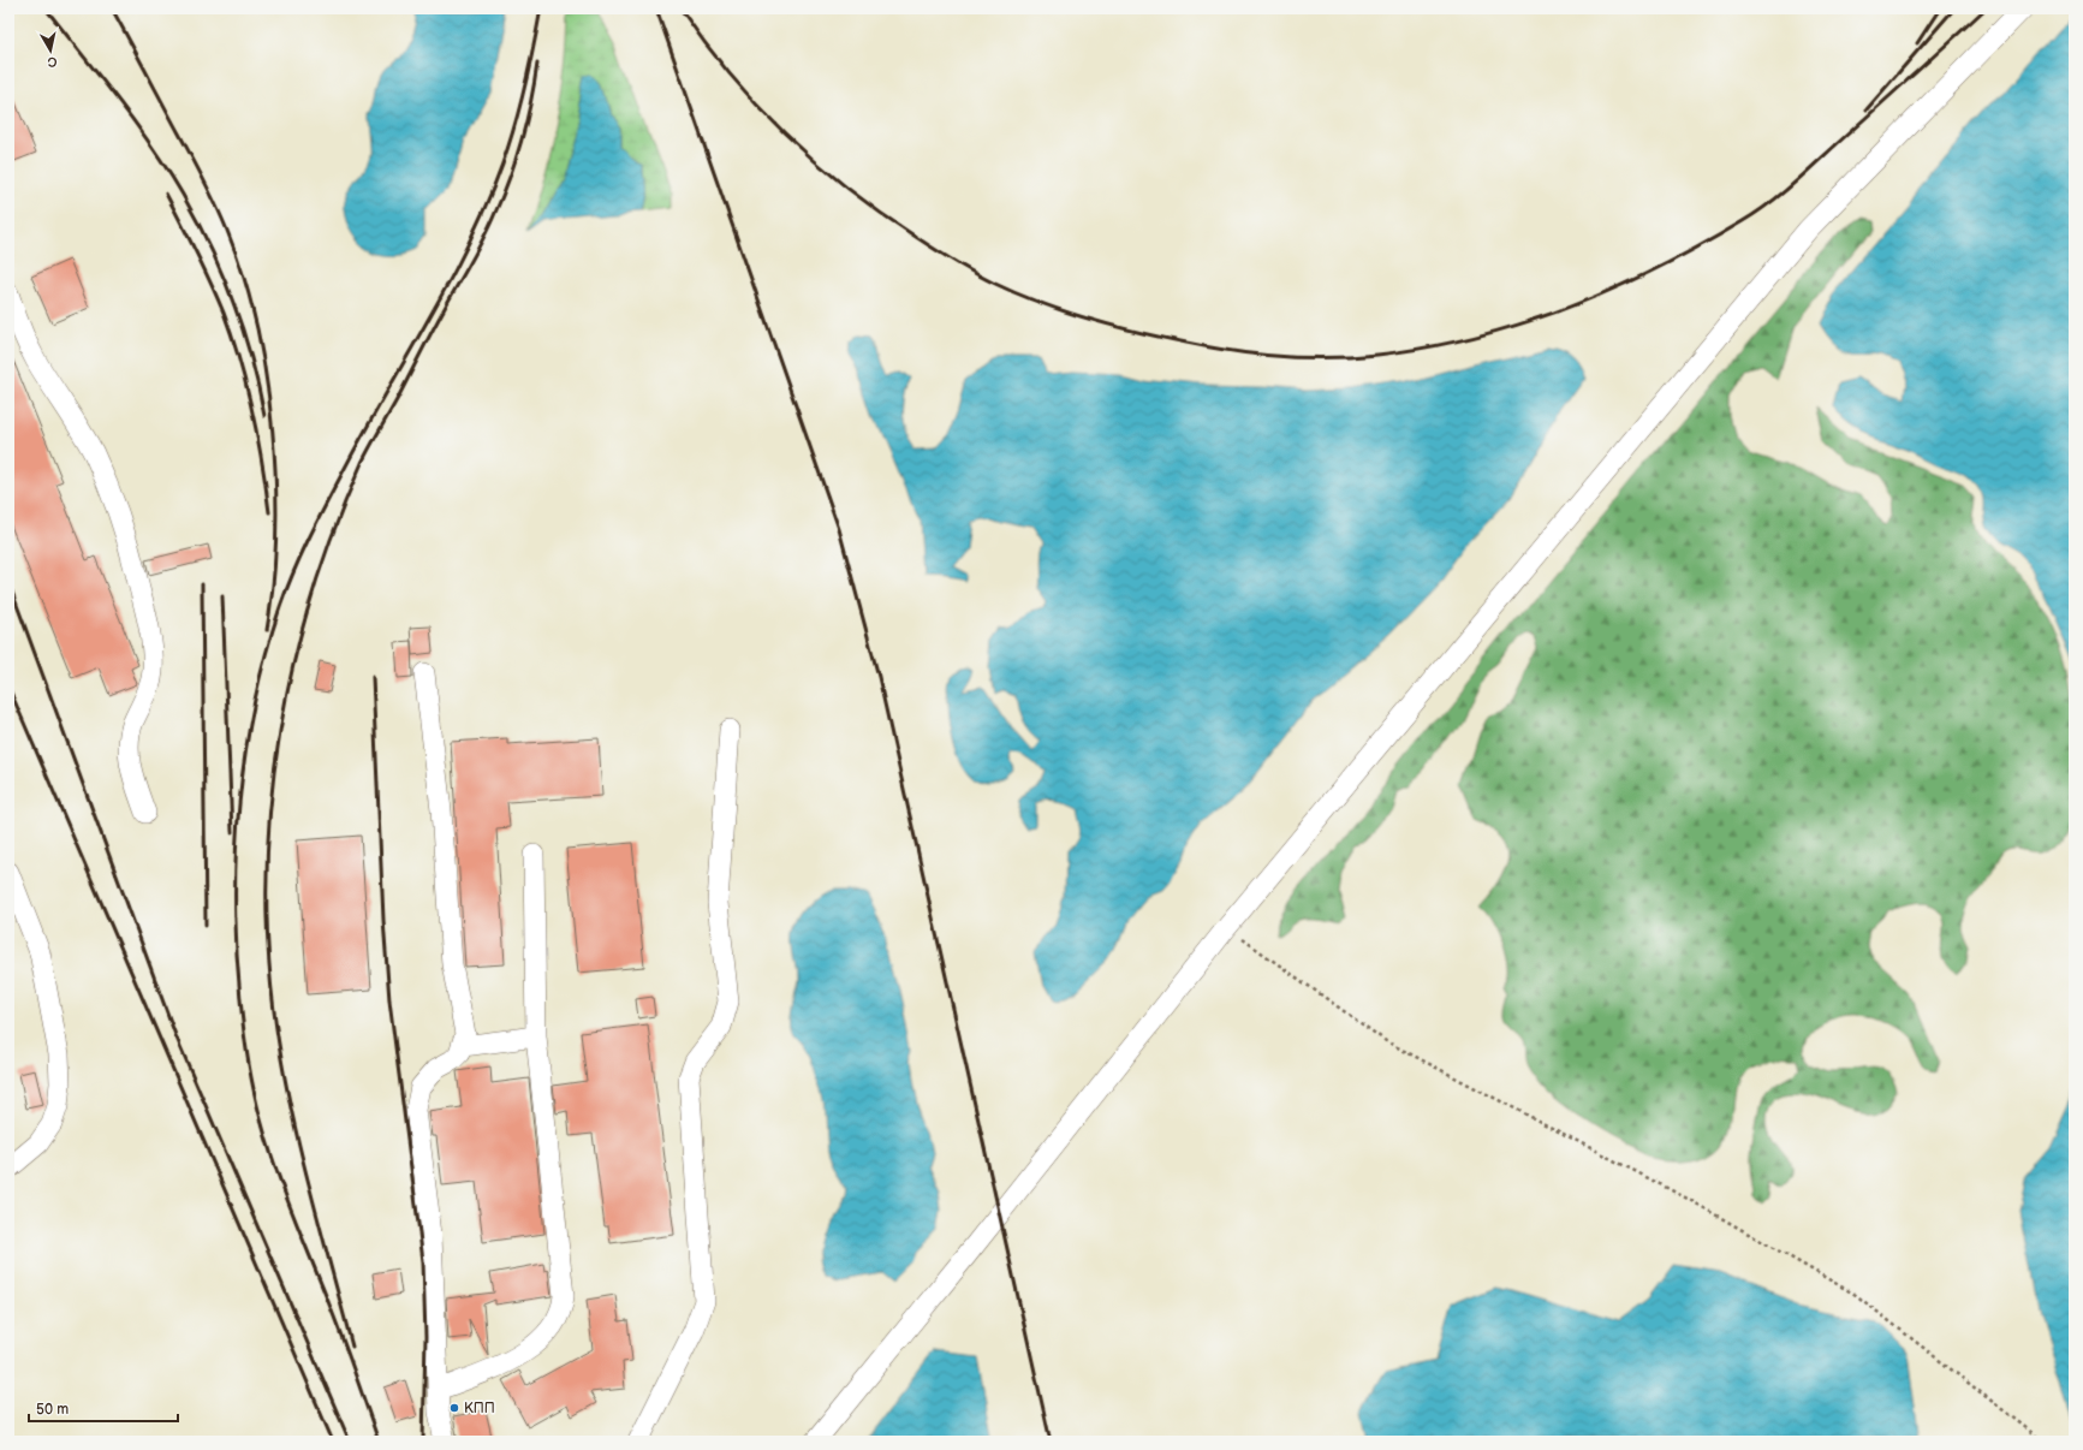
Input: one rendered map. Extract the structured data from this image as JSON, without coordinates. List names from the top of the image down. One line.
{"places":["КПП"],"scale_bar":"50 m","north":"bottom"}
